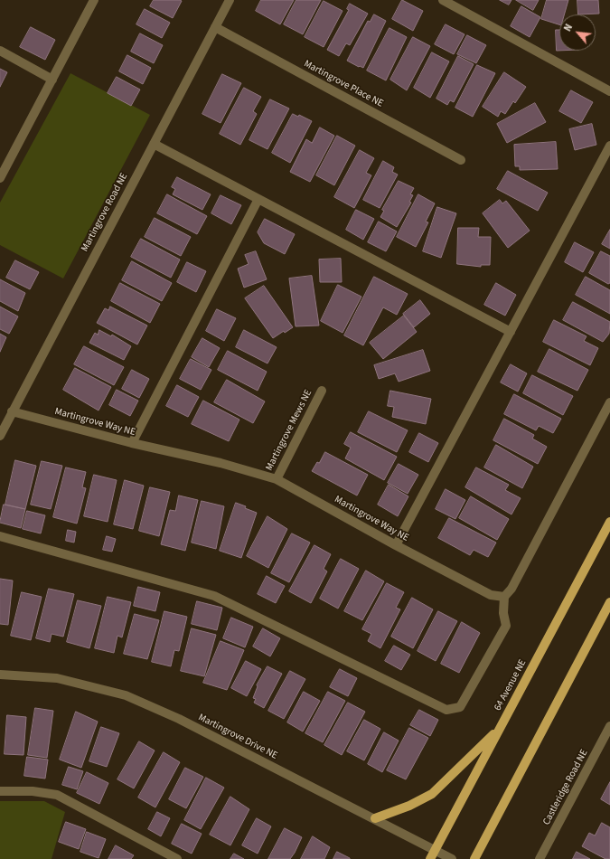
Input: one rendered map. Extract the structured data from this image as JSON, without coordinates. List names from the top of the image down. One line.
{"streets":{"main road":["64 Avenue NE"],"street":["Martingrove Place NE","Martingrove Road NE","Martingrove Way NE","Martingrove Mews NE","Martingrove Drive NE","Castleridge Road NE"]},"crossings":[["Martingrove Place NE","Martingrove Road NE"],["Martingrove Road NE","Martingrove Way NE"],["Martingrove Way NE","Martingrove Mews NE"],["64 Avenue NE","Martingrove Drive NE"]],"north":"top left"}
